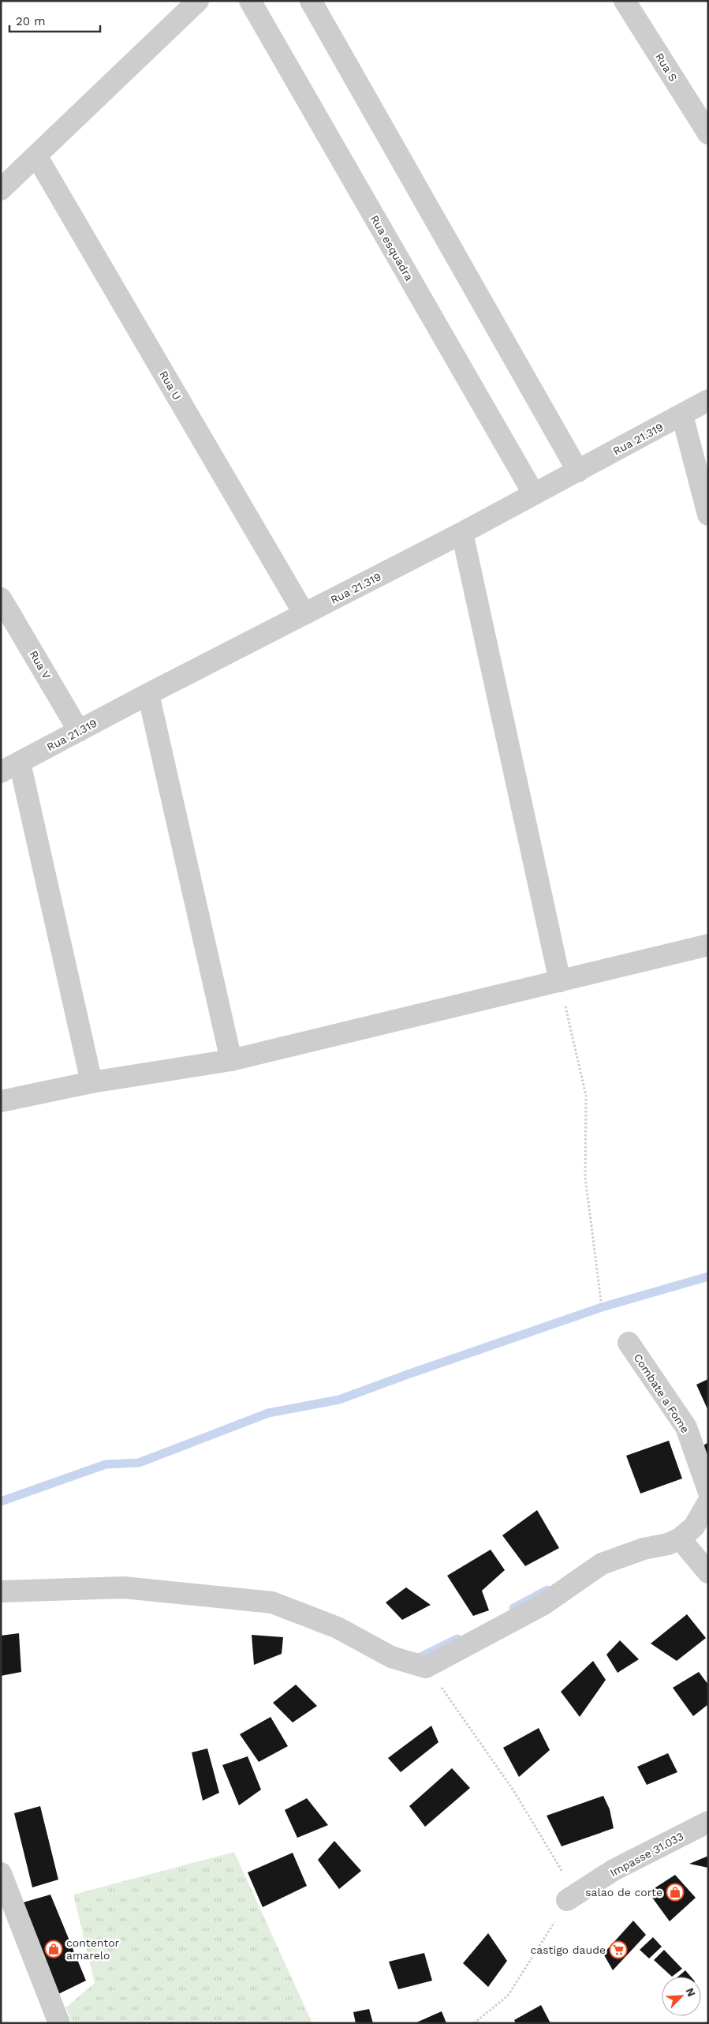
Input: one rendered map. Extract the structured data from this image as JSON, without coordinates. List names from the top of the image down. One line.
{"streets":{"street":["Rua S","Rua esquadra","Rua U","Rua 21.319","Rua V","Combate a Fome","Impasse 31.033"]},"crossings":[["Rua esquadra","Rua 21.319"],["Rua U","Rua 21.319"],["Rua 21.319","Rua V"]],"places":{"shop":["salao de corte","contentor amarelo"],"supermarket":["castigo daude"]},"scale_bar":"20 m","north":"top right"}
